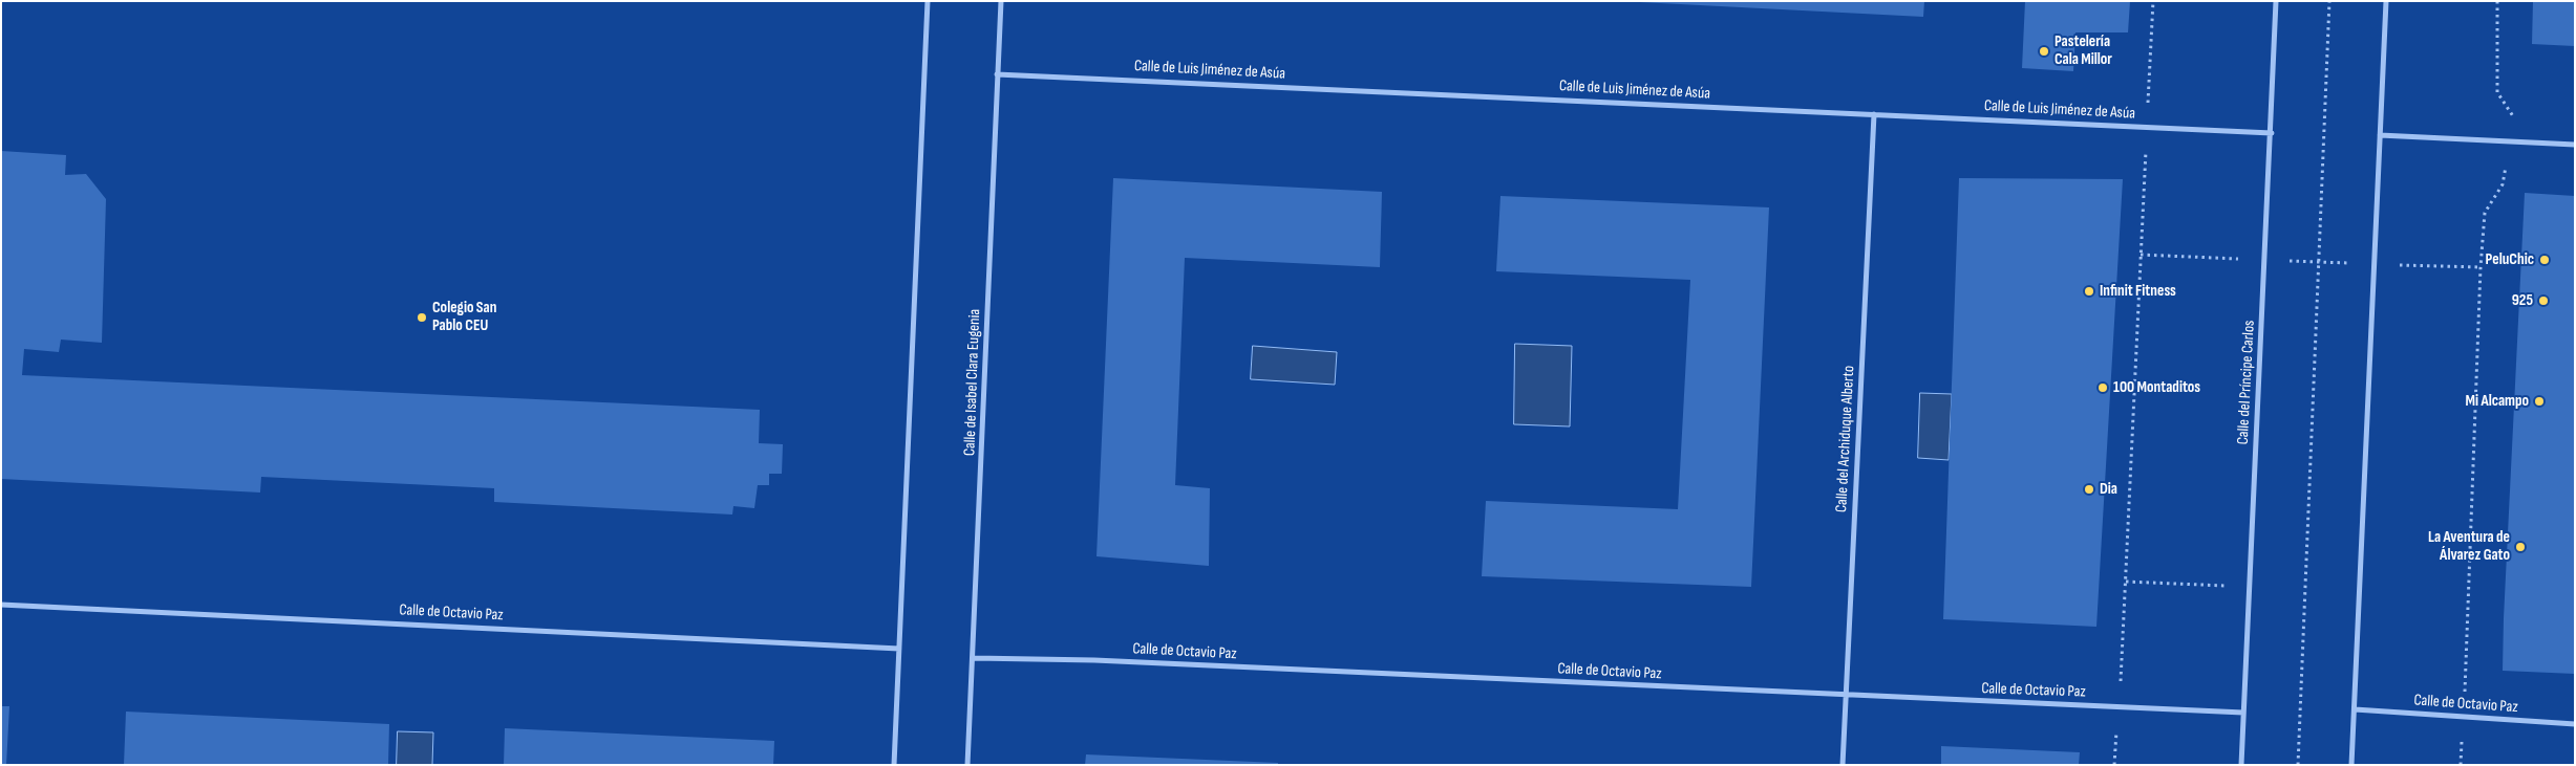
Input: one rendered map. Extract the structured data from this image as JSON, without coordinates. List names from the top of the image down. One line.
{"streets":{"street":["Calle de Luis Jiménez de Asúa","Calle de Isabel Clara Eugenia","Calle del Príncipe Carlos","Calle del Archiduque Alberto","Calle de Octavio Paz"]},"crossings":[["Calle de Luis Jiménez de Asúa","Calle de Isabel Clara Eugenia"],["Calle de Luis Jiménez de Asúa","Calle del Príncipe Carlos"],["Calle de Luis Jiménez de Asúa","Calle del Archiduque Alberto"],["Calle de Isabel Clara Eugenia","Calle de Octavio Paz"],["Calle del Príncipe Carlos","Calle de Octavio Paz"],["Calle del Archiduque Alberto","Calle de Octavio Paz"]],"places":["Pastelería Cala Millor","PeluChic","Infinit Fitness","925","Colegio San Pablo CEU","100 Montaditos","Mi Alcampo","Dia","La Aventura de Álvarez Gato"]}
